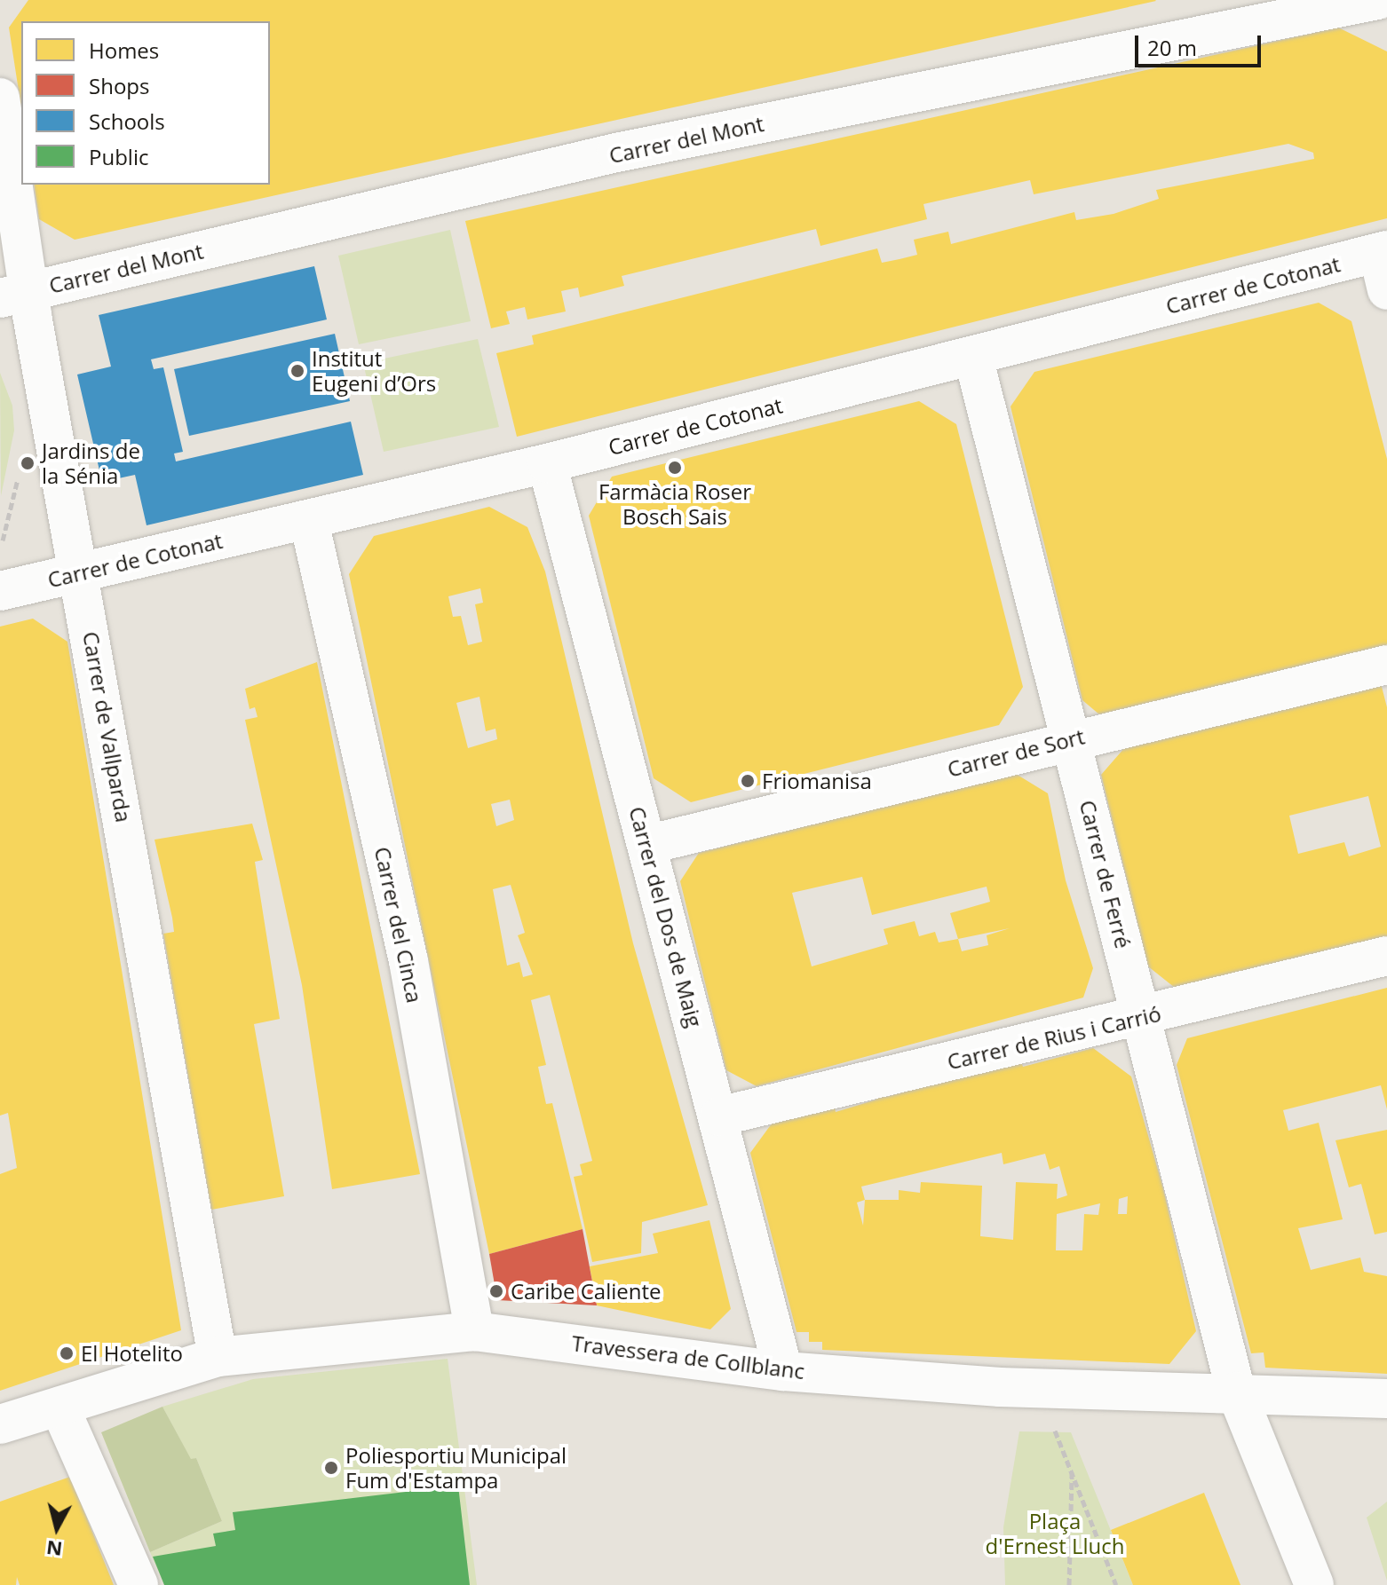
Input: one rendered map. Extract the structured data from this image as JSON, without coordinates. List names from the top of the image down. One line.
{"streets":{"street":["Carrer del Mont","Carrer de Cotonat","Carrer de Vallparda","Carrer de Sort","Carrer de Ferré","Carrer del Dos de Maig","Carrer del Cinca","Carrer de Rius i Carrió","Travessera de Collblanc"]},"crossings":[["Carrer del Mont","Carrer de Vallparda"],["Carrer de Cotonat","Carrer de Vallparda"],["Carrer de Cotonat","Carrer de Ferré"],["Carrer de Cotonat","Carrer del Dos de Maig"],["Carrer de Cotonat","Carrer del Cinca"],["Carrer de Vallparda","Travessera de Collblanc"],["Carrer de Sort","Carrer de Ferré"],["Carrer de Sort","Carrer del Dos de Maig"],["Carrer de Ferré","Carrer de Rius i Carrió"],["Carrer de Ferré","Travessera de Collblanc"],["Carrer del Dos de Maig","Carrer de Rius i Carrió"],["Carrer del Dos de Maig","Travessera de Collblanc"],["Carrer del Cinca","Travessera de Collblanc"]],"parks":["Plaça d'Ernest Lluch"],"places":["Institut Eugeni d’Ors","Jardins de la Sénia","Farmàcia Roser Bosch Sais","Friomanisa","Caribe Caliente","El Hotelito","Poliesportiu Municipal Fum d'Estampa"],"legend":["Homes","Shops","Schools","Public"],"scale_bar":"20 m","north":"bottom"}
